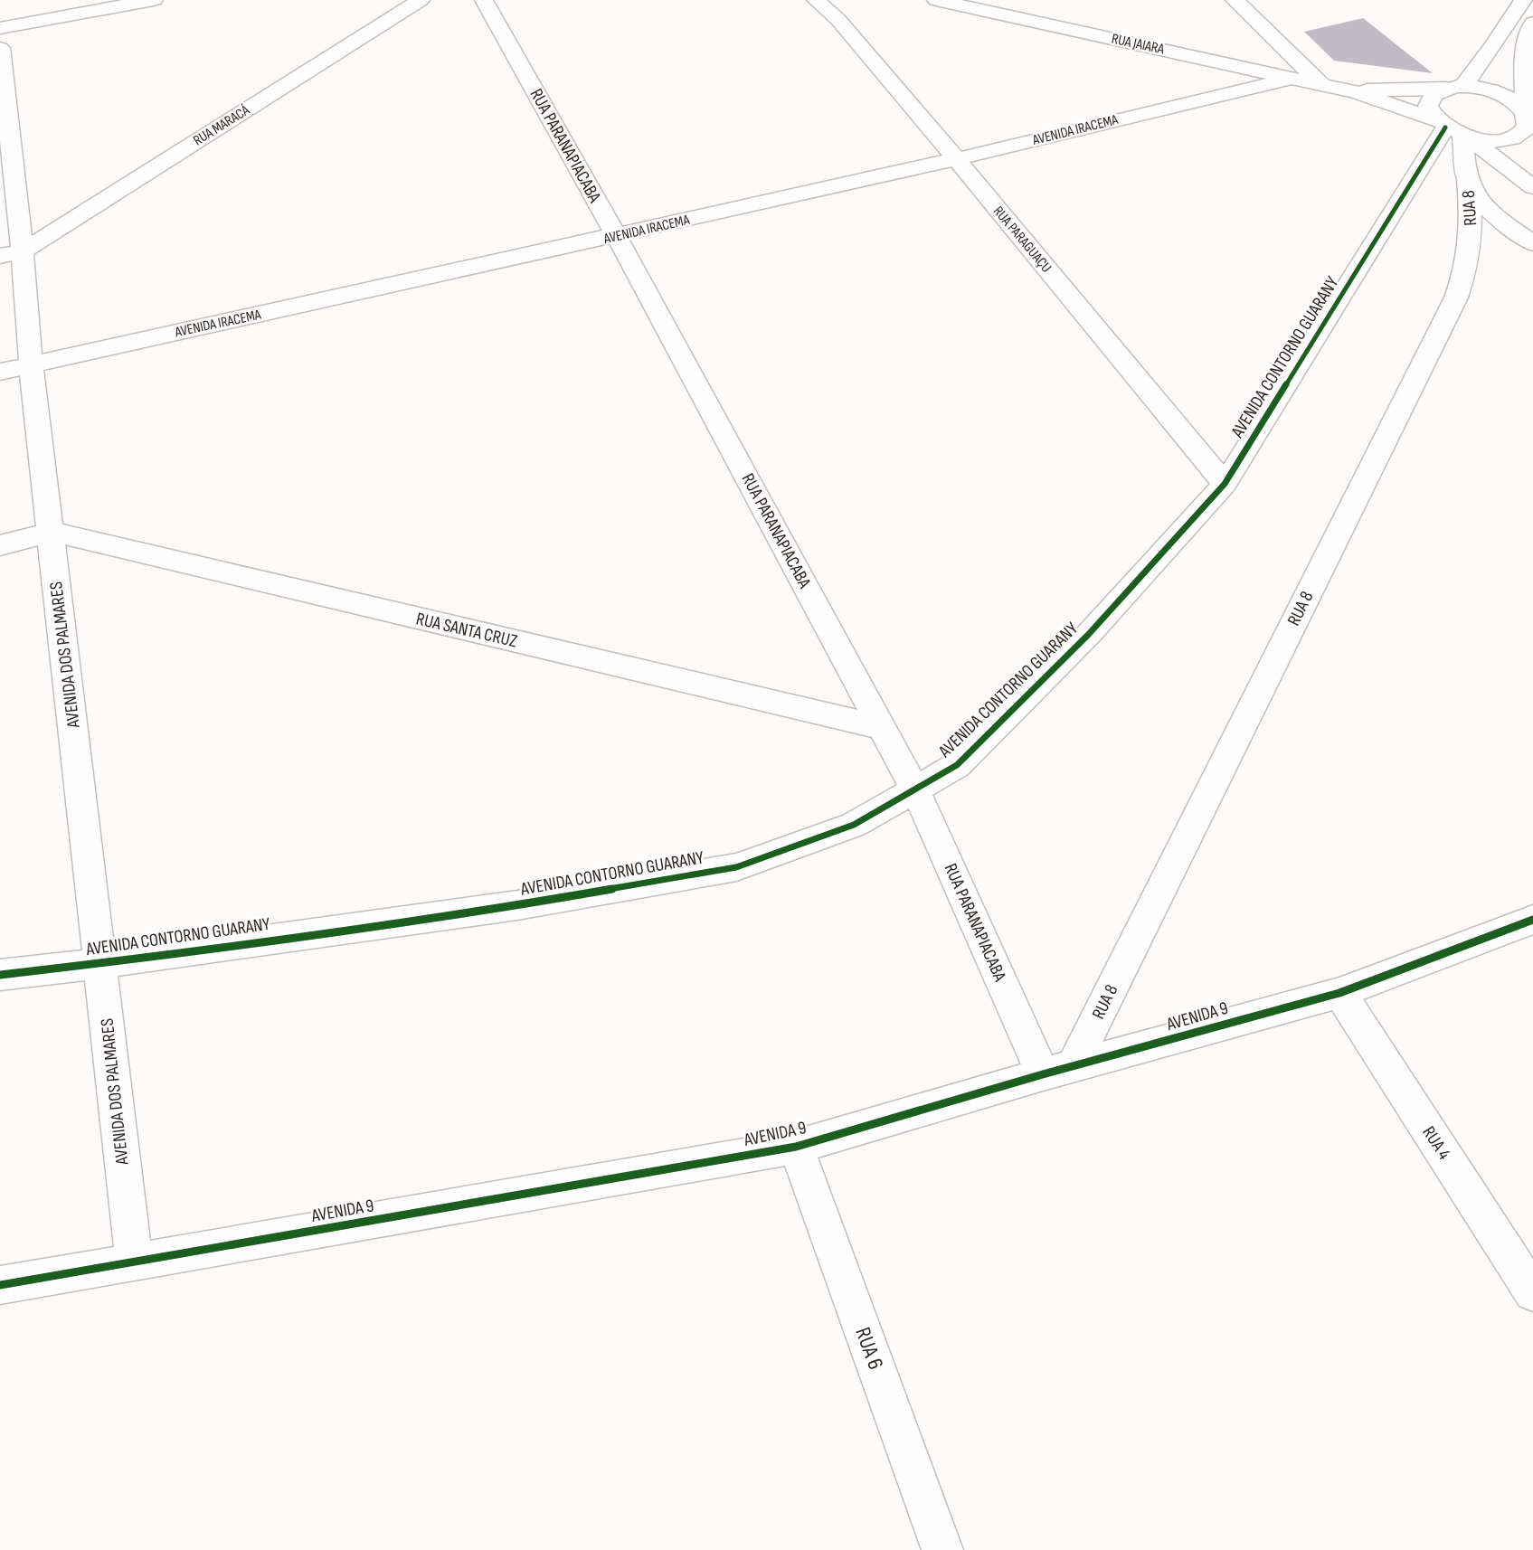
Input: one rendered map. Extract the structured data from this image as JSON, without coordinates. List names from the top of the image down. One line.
{"streets":{"street":["RUA JAIARA","RUA MARACÁ","AVENIDA IRACEMA","RUA PARANAPIACABA","RUA 8","RUA PARAGUAÇU","AVENIDA CONTORNO GUARANY","RUA SANTA CRUZ","AVENIDA DOS PALMARES","AVENIDA 9","RUA 4","RUA 6"]},"crossings":[["RUA JAIARA","AVENIDA IRACEMA"],["RUA JAIARA","RUA 8"],["RUA JAIARA","AVENIDA CONTORNO GUARANY"],["RUA MARACÁ","AVENIDA DOS PALMARES"],["AVENIDA IRACEMA","RUA PARANAPIACABA"],["AVENIDA IRACEMA","RUA PARAGUAÇU"],["AVENIDA IRACEMA","AVENIDA DOS PALMARES"],["RUA PARANAPIACABA","RUA 8"],["RUA PARANAPIACABA","AVENIDA CONTORNO GUARANY"],["RUA PARANAPIACABA","RUA SANTA CRUZ"],["RUA PARANAPIACABA","AVENIDA 9"],["RUA 8","AVENIDA CONTORNO GUARANY"],["RUA 8","AVENIDA 9"],["RUA PARAGUAÇU","AVENIDA CONTORNO GUARANY"],["AVENIDA CONTORNO GUARANY","AVENIDA DOS PALMARES"],["RUA SANTA CRUZ","AVENIDA DOS PALMARES"],["AVENIDA DOS PALMARES","AVENIDA 9"],["AVENIDA 9","RUA 4"],["AVENIDA 9","RUA 6"]]}
